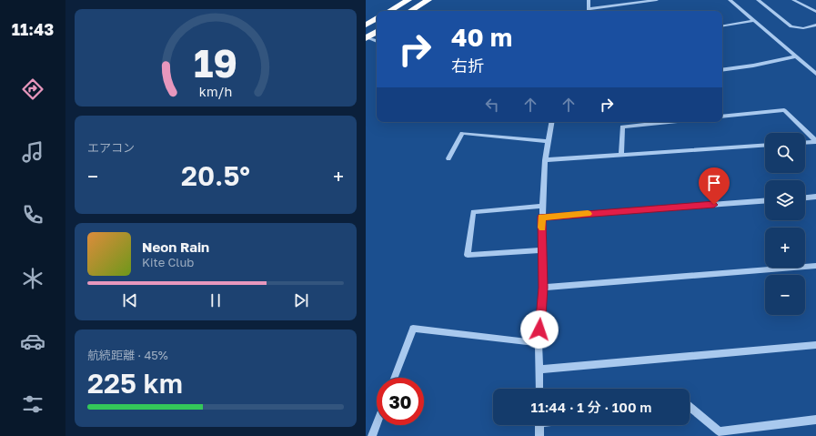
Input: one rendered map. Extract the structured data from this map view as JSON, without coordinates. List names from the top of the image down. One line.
{"page":{"tabs":"11:43","turn":["40 m","右折"],"tile":["エアコン",["航続距離 · 45%","225 km"]],"map_buttons":["+","−"],"heat":["−","20.5°","+"],"song":["Neon Rain","Kite Club"],"limit":"30","trip":"11:44 · 1 分 · 100 m","gauge":["19","km/h"]}}
